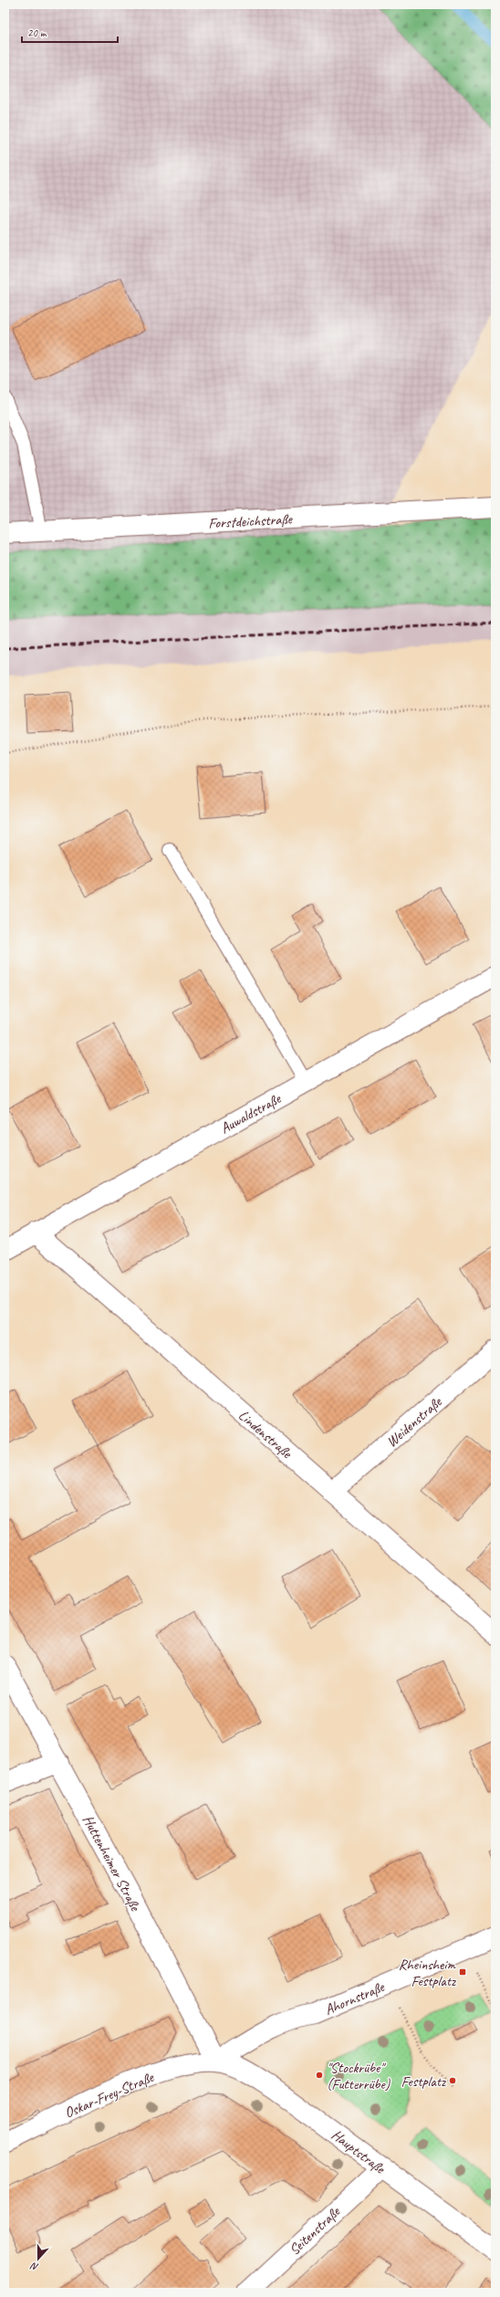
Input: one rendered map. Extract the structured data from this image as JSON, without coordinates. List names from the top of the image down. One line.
{"streets":{"street":["Forstdeichstraße","Auwaldstraße","Weidenstraße","Lindenstraße","Huttenheimer Straße","Ahornstraße","Oskar-Frey-Straße","Hauptstraße","Seitenstraße"]},"crossings":[["Auwaldstraße","Lindenstraße"],["Weidenstraße","Lindenstraße"],["Huttenheimer Straße","Ahornstraße"],["Huttenheimer Straße","Oskar-Frey-Straße"],["Huttenheimer Straße","Hauptstraße"],["Ahornstraße","Oskar-Frey-Straße"],["Ahornstraße","Hauptstraße"],["Oskar-Frey-Straße","Hauptstraße"],["Hauptstraße","Seitenstraße"]],"places":{"transit":["Rheinsheim Festplatz"],"other":["\"Stockrübe\" (Futterrübe)","Festplatz"]},"scale_bar":"20 m","north":"bottom"}
